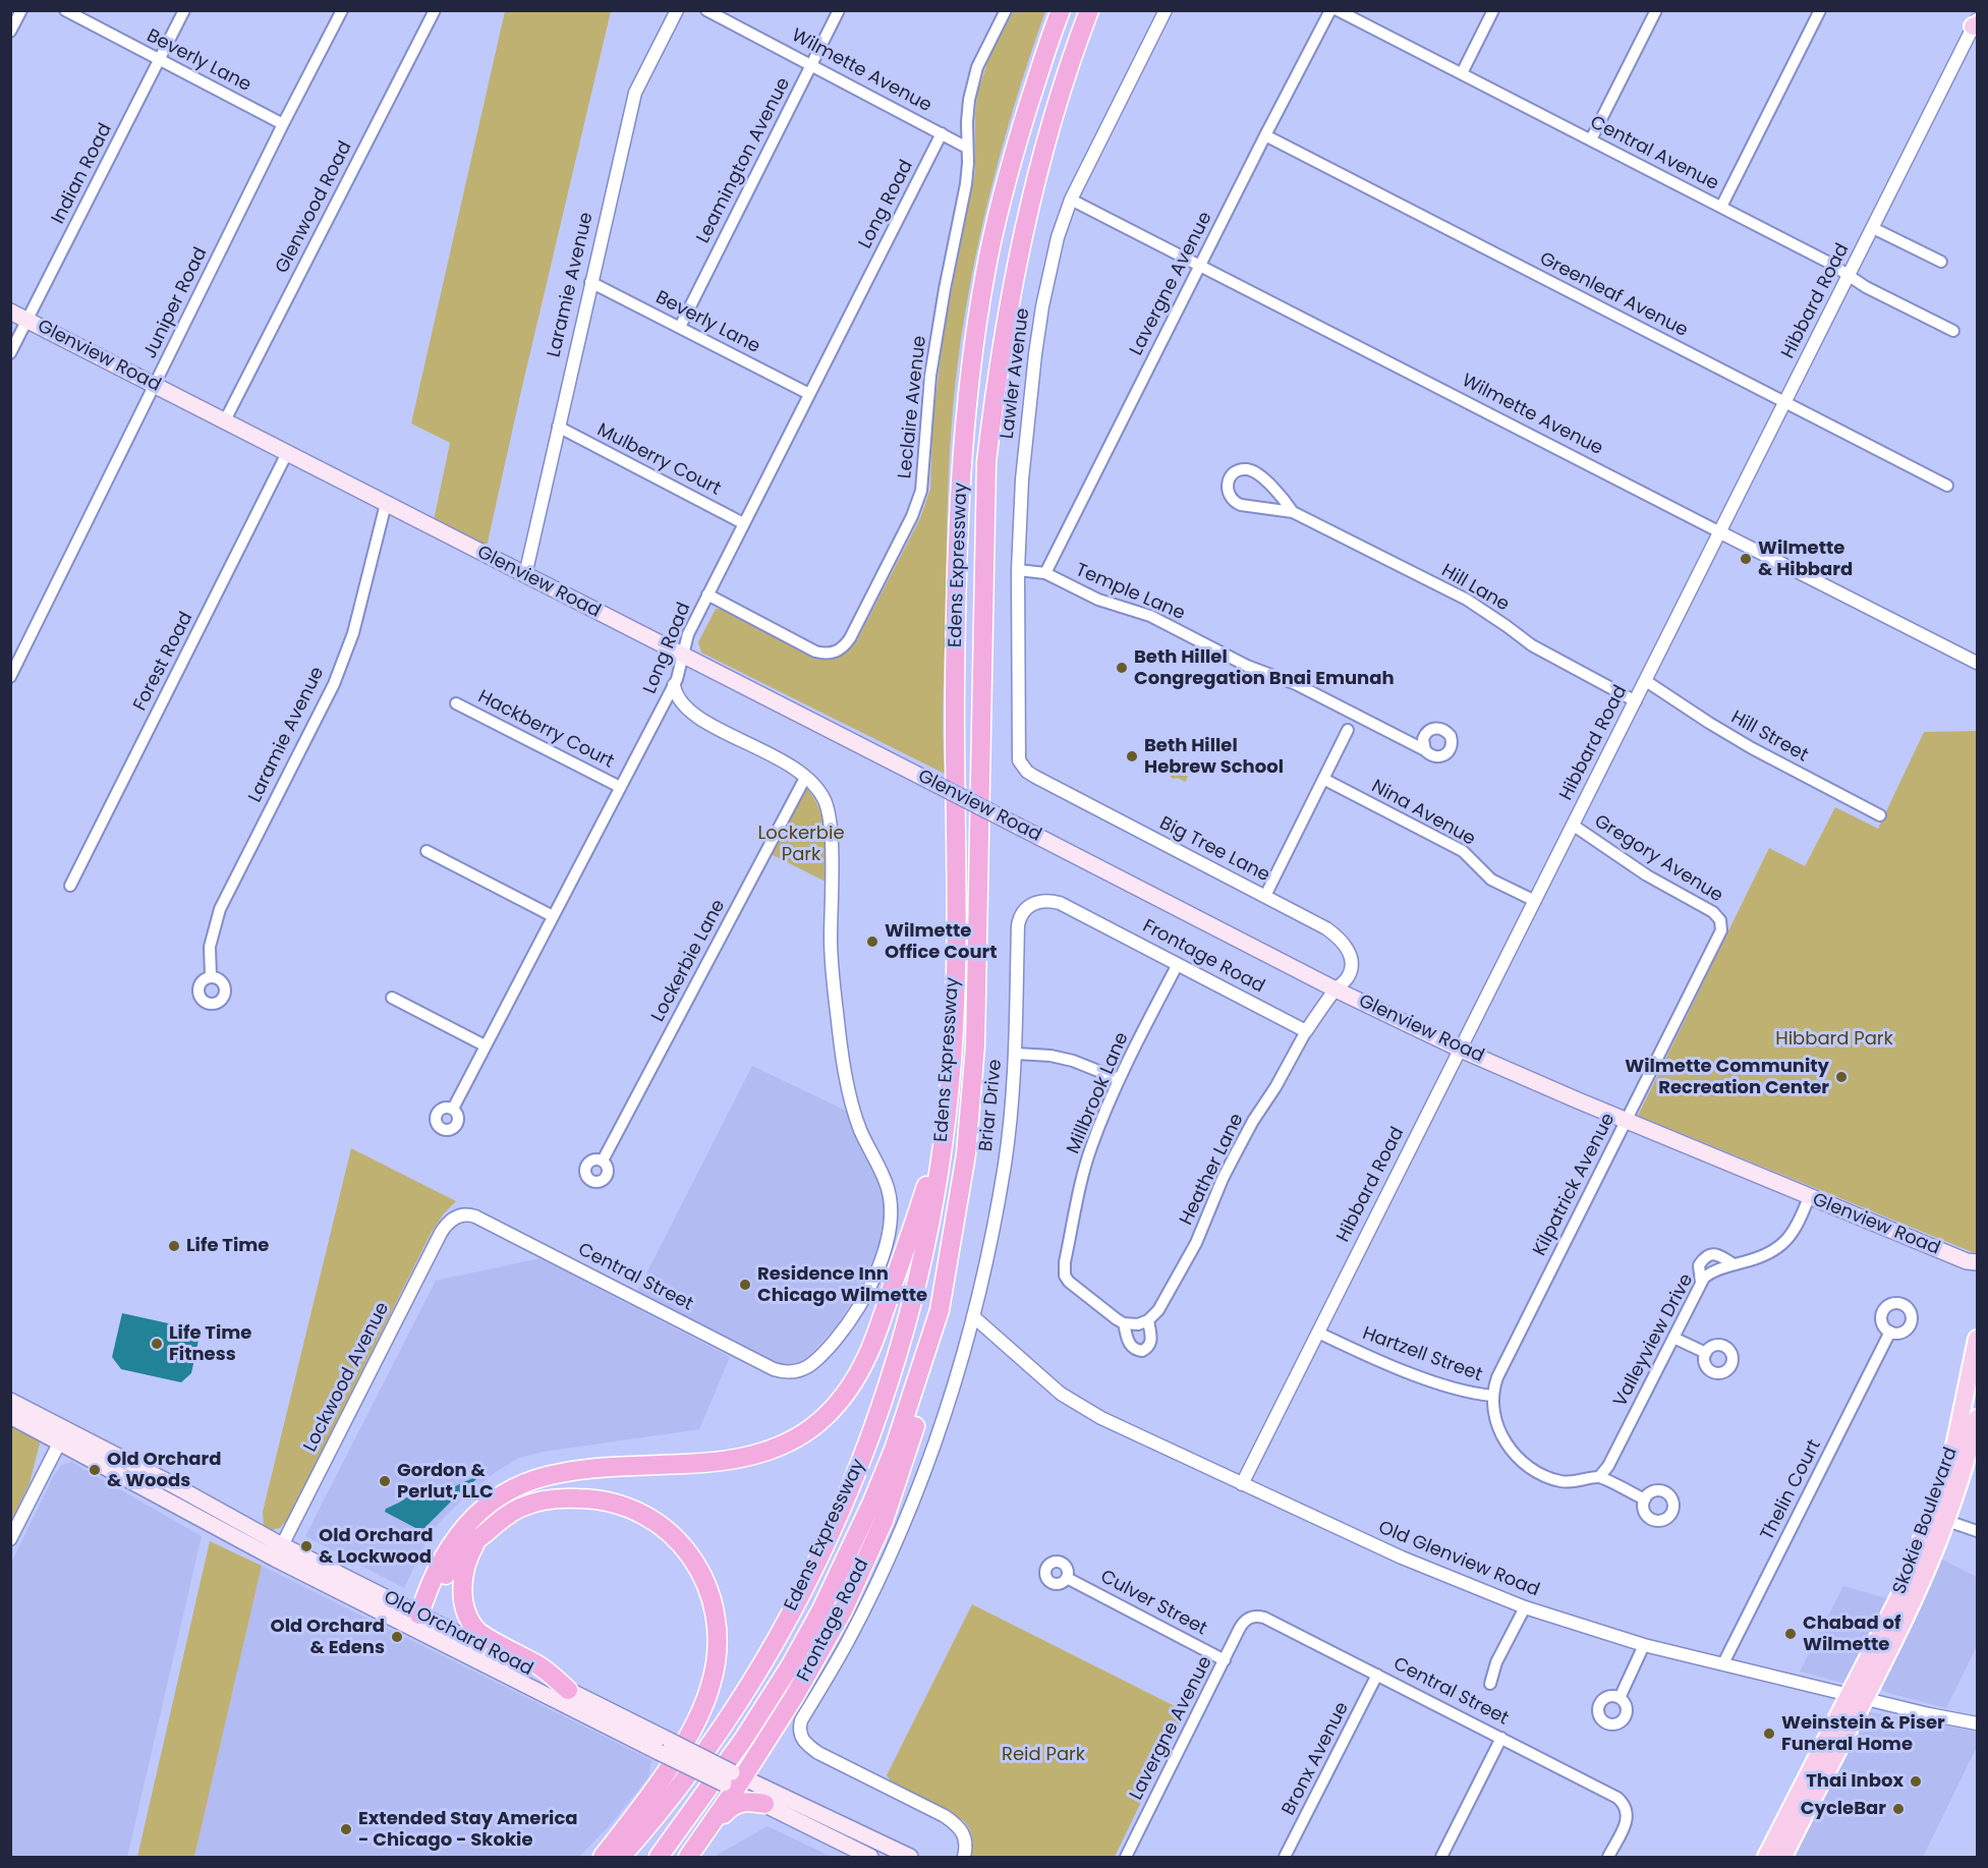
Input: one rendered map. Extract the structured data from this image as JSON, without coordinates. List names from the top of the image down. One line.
{"streets":{"highway":["Edens Expressway"],"main road":["Glenview Road","Skokie Boulevard","Old Orchard Road"],"street":["Beverly Lane","Wilmette Avenue","Central Avenue","Leamington Avenue","Indian Road","Long Road","Glenwood Road","Lavergne Avenue","Laramie Avenue","Greenleaf Avenue","Hibbard Road","Juniper Road","Lawler Avenue","Leclaire Avenue","Mulberry Court","Hill Lane","Temple Lane","Forest Road","Hackberry Court","Hill Street","Nina Avenue","Big Tree Lane","Gregory Avenue","Frontage Road","Lockerbie Lane","Millbrook Lane","Briar Drive","Heather Lane","Kilpatrick Avenue","Central Street","Valleyview Drive","Hartzell Street","Lockwood Avenue","Thelin Court","Old Glenview Road","Culver Street","Bronx Avenue"]},"crossings":[["Beverly Lane","Leamington Avenue"],["Beverly Lane","Indian Road"],["Beverly Lane","Long Road"],["Beverly Lane","Laramie Avenue"],["Beverly Lane","Juniper Road"],["Wilmette Avenue","Leamington Avenue"],["Wilmette Avenue","Long Road"],["Wilmette Avenue","Lavergne Avenue"],["Wilmette Avenue","Hibbard Road"],["Wilmette Avenue","Lawler Avenue"],["Wilmette Avenue","Leclaire Avenue"],["Central Avenue","Hibbard Road"],["Indian Road","Glenview Road"],["Long Road","Glenview Road"],["Long Road","Leclaire Avenue"],["Long Road","Mulberry Court"],["Long Road","Hackberry Court"],["Glenwood Road","Glenview Road"],["Lavergne Avenue","Greenleaf Avenue"],["Lavergne Avenue","Temple Lane"],["Lavergne Avenue","Central Street"],["Lavergne Avenue","Culver Street"],["Laramie Avenue","Glenview Road"],["Laramie Avenue","Mulberry Court"],["Greenleaf Avenue","Hibbard Road"],["Hibbard Road","Glenview Road"],["Hibbard Road","Hill Lane"],["Hibbard Road","Hill Street"],["Hibbard Road","Nina Avenue"],["Hibbard Road","Gregory Avenue"],["Hibbard Road","Hartzell Street"],["Hibbard Road","Old Glenview Road"],["Juniper Road","Glenview Road"],["Glenview Road","Forest Road"],["Glenview Road","Big Tree Lane"],["Glenview Road","Kilpatrick Avenue"],["Glenview Road","Valleyview Drive"],["Lawler Avenue","Temple Lane"],["Lawler Avenue","Big Tree Lane"],["Gregory Avenue","Kilpatrick Avenue"],["Frontage Road","Millbrook Lane"],["Frontage Road","Briar Drive"],["Frontage Road","Heather Lane"],["Frontage Road","Old Glenview Road"],["Lockerbie Lane","Central Street"],["Millbrook Lane","Heather Lane"],["Briar Drive","Old Glenview Road"],["Kilpatrick Avenue","Hartzell Street"],["Central Street","Lockwood Avenue"],["Central Street","Bronx Avenue"],["Valleyview Drive","Hartzell Street"],["Lockwood Avenue","Old Orchard Road"],["Thelin Court","Old Glenview Road"],["Skokie Boulevard","Old Glenview Road"]],"parks":["Lockerbie Park","Hibbard Park","Reid Park"],"places":["Wilmette & Hibbard","Beth Hillel Congregation Bnai Emunah","Beth Hillel Hebrew School","Wilmette Office Court","Wilmette Community Recreation Center","Life Time","Residence Inn Chicago Wilmette","Life Time Fitness","Old Orchard & Woods","Gordon & Perlut, LLC","Old Orchard & Lockwood","Chabad of Wilmette","Old Orchard & Edens","Weinstein & Piser Funeral Home","Thai Inbox","CycleBar","Extended Stay America - Chicago - Skokie"]}
